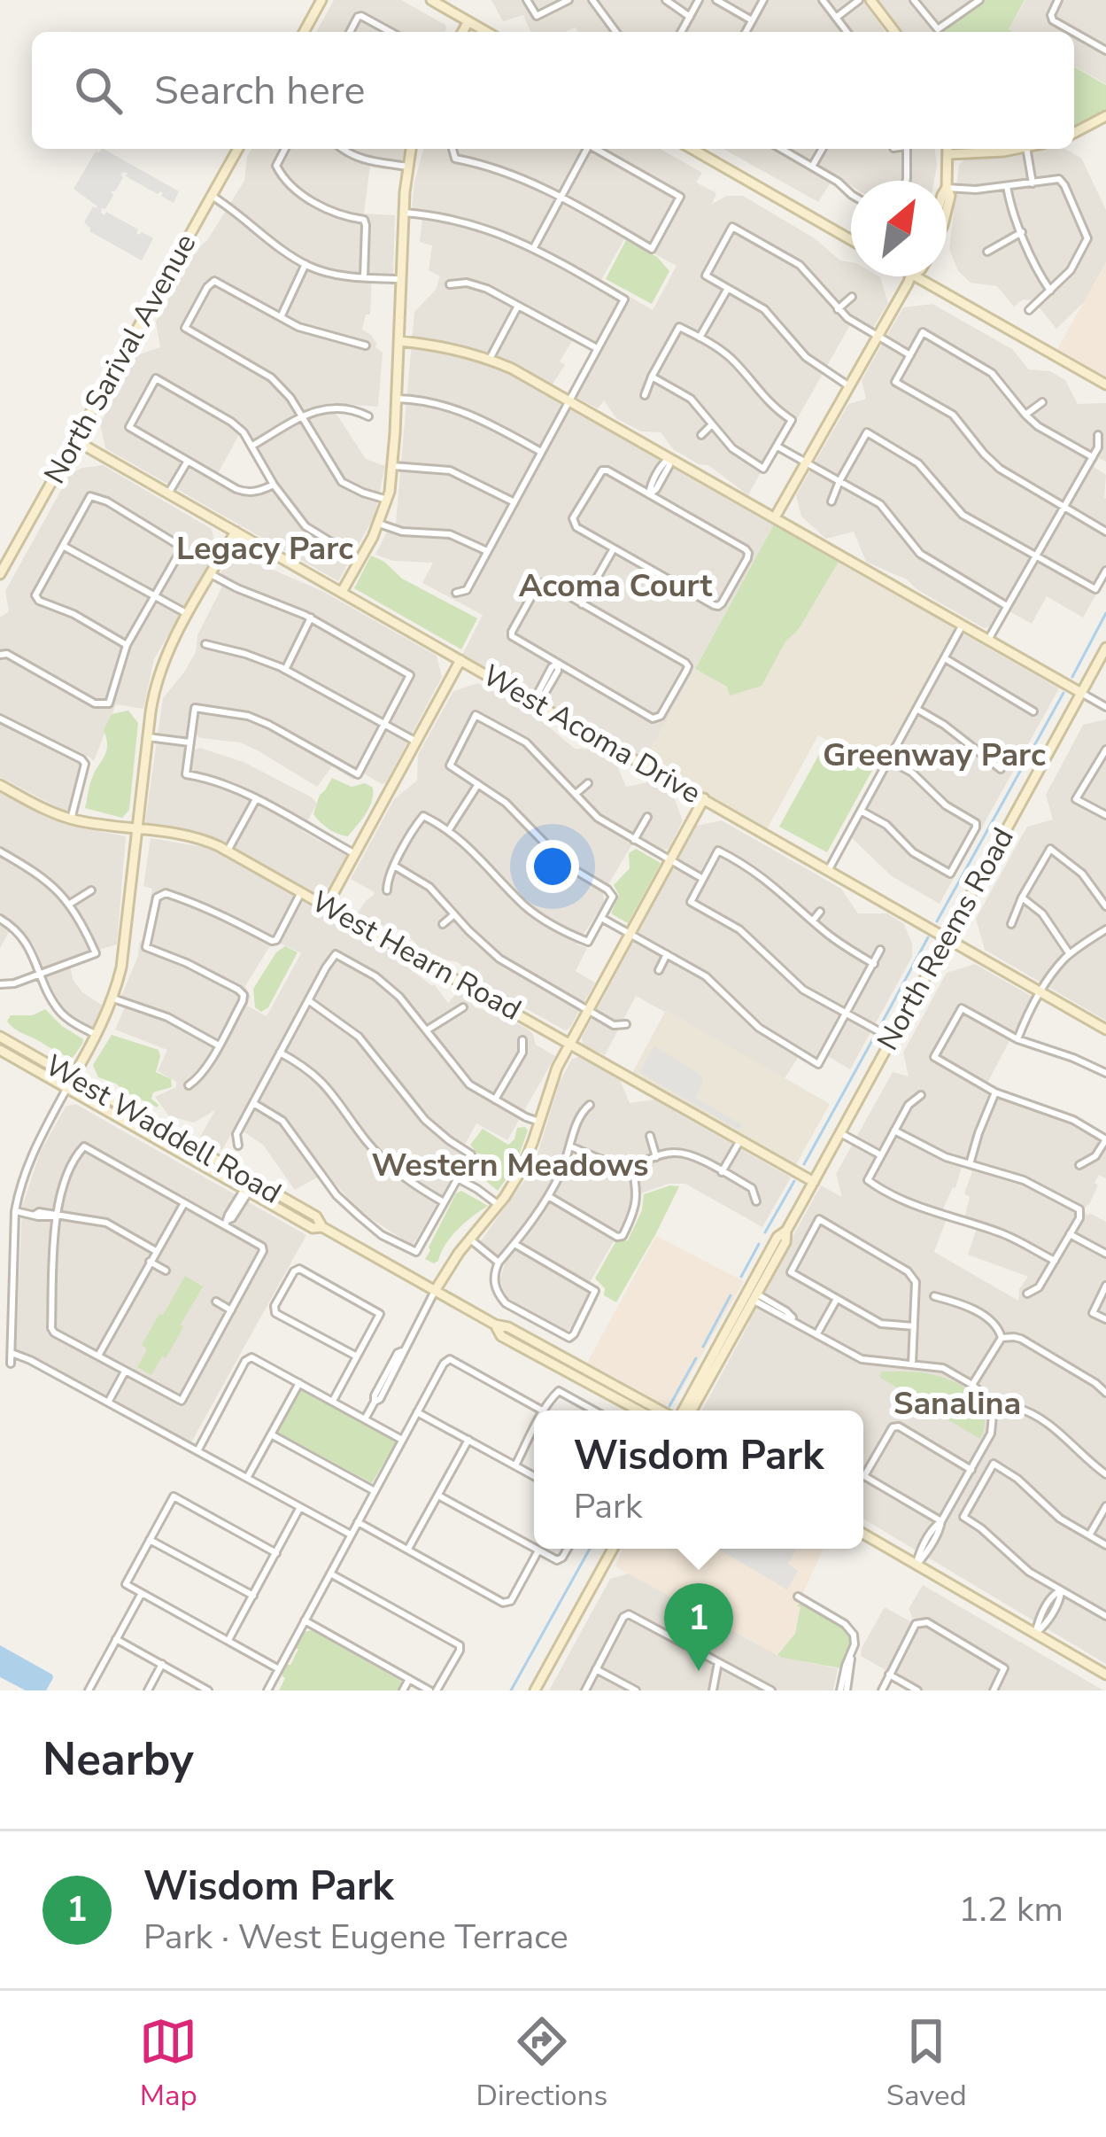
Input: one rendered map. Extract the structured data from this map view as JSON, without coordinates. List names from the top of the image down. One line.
{"streets":{"street":["North Sarival Avenue","West Acoma Drive","North Reems Road","West Hearn Road","West Waddell Road"]},"crossings":[["North Sarival Avenue","West Acoma Drive"],["West Acoma Drive","North Reems Road"],["North Reems Road","West Hearn Road"]],"districts":["Legacy Parc","Acoma Court","Greenway Parc","Western Meadows","Sanalina"],"north":"top right","page":{"search":"Search here","popup":["Wisdom Park","Park"],"pins":"1","heading":"Nearby","list":[{"mark":"1","name":"Wisdom Park","note":"Park · West Eugene Terrace","value":"1.2 km"}],"nav":["Map","Directions","Saved"]}}
